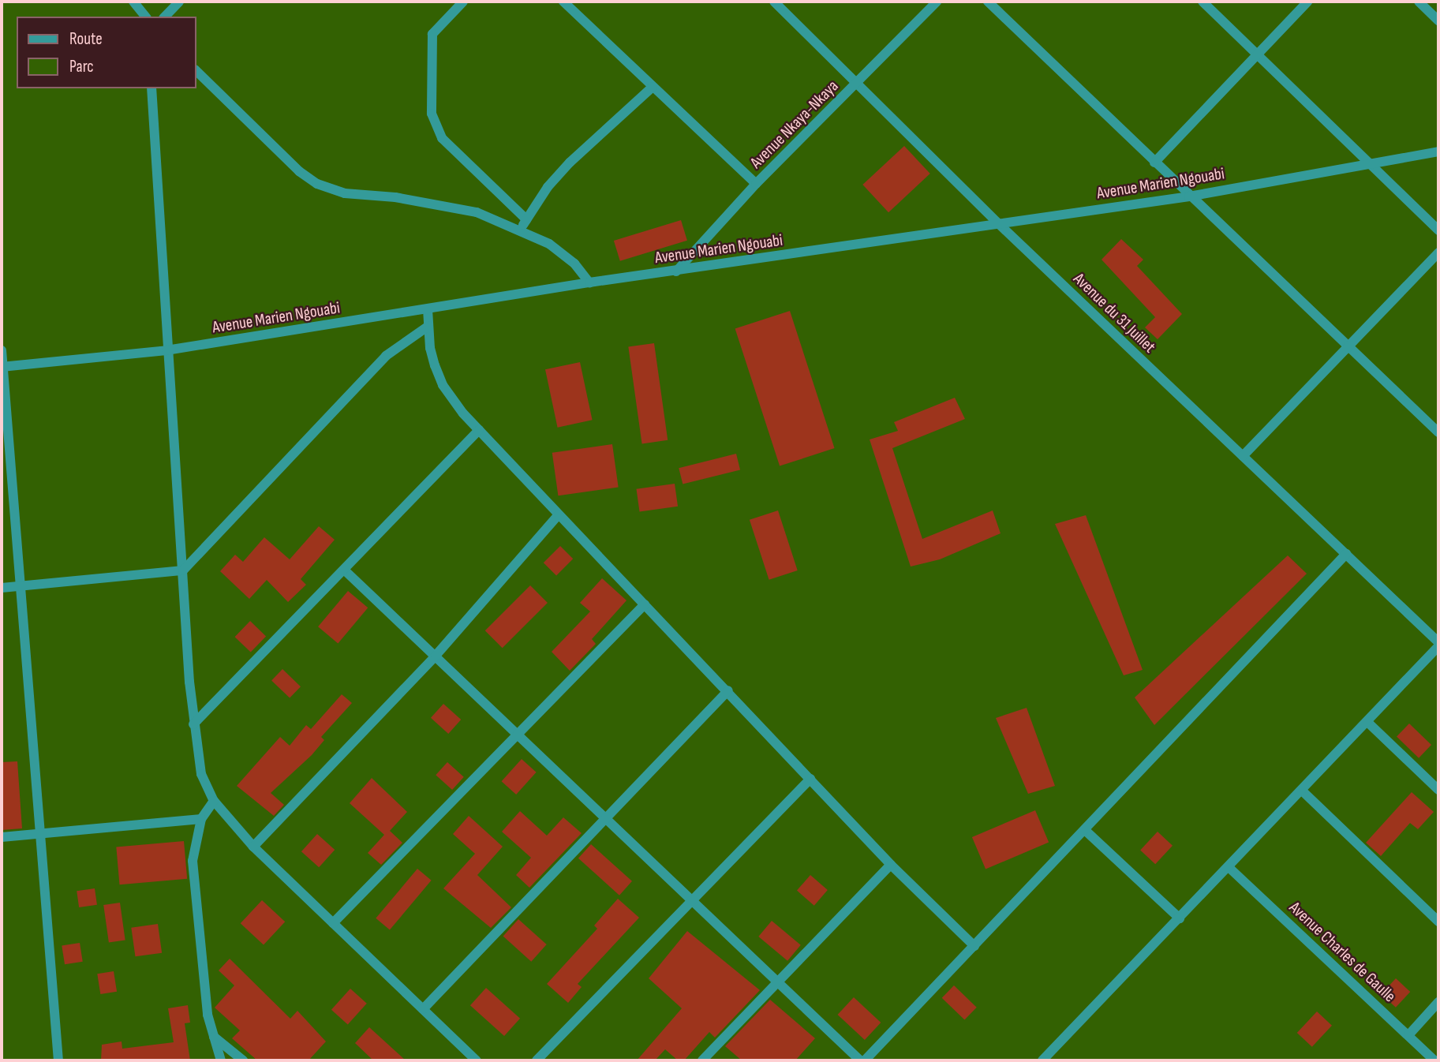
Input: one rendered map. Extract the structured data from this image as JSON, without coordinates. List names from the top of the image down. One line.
{"streets":{"street":["Avenue Nkaya-Nkaya","Avenue Marien Ngouabi","Avenue du 31 Juillet","Avenue Charles de Gaulle"]},"crossings":[["Avenue Nkaya-Nkaya","Avenue Marien Ngouabi"],["Avenue Nkaya-Nkaya","Avenue du 31 Juillet"],["Avenue Marien Ngouabi","Avenue du 31 Juillet"]],"legend":["Route","Parc"]}
